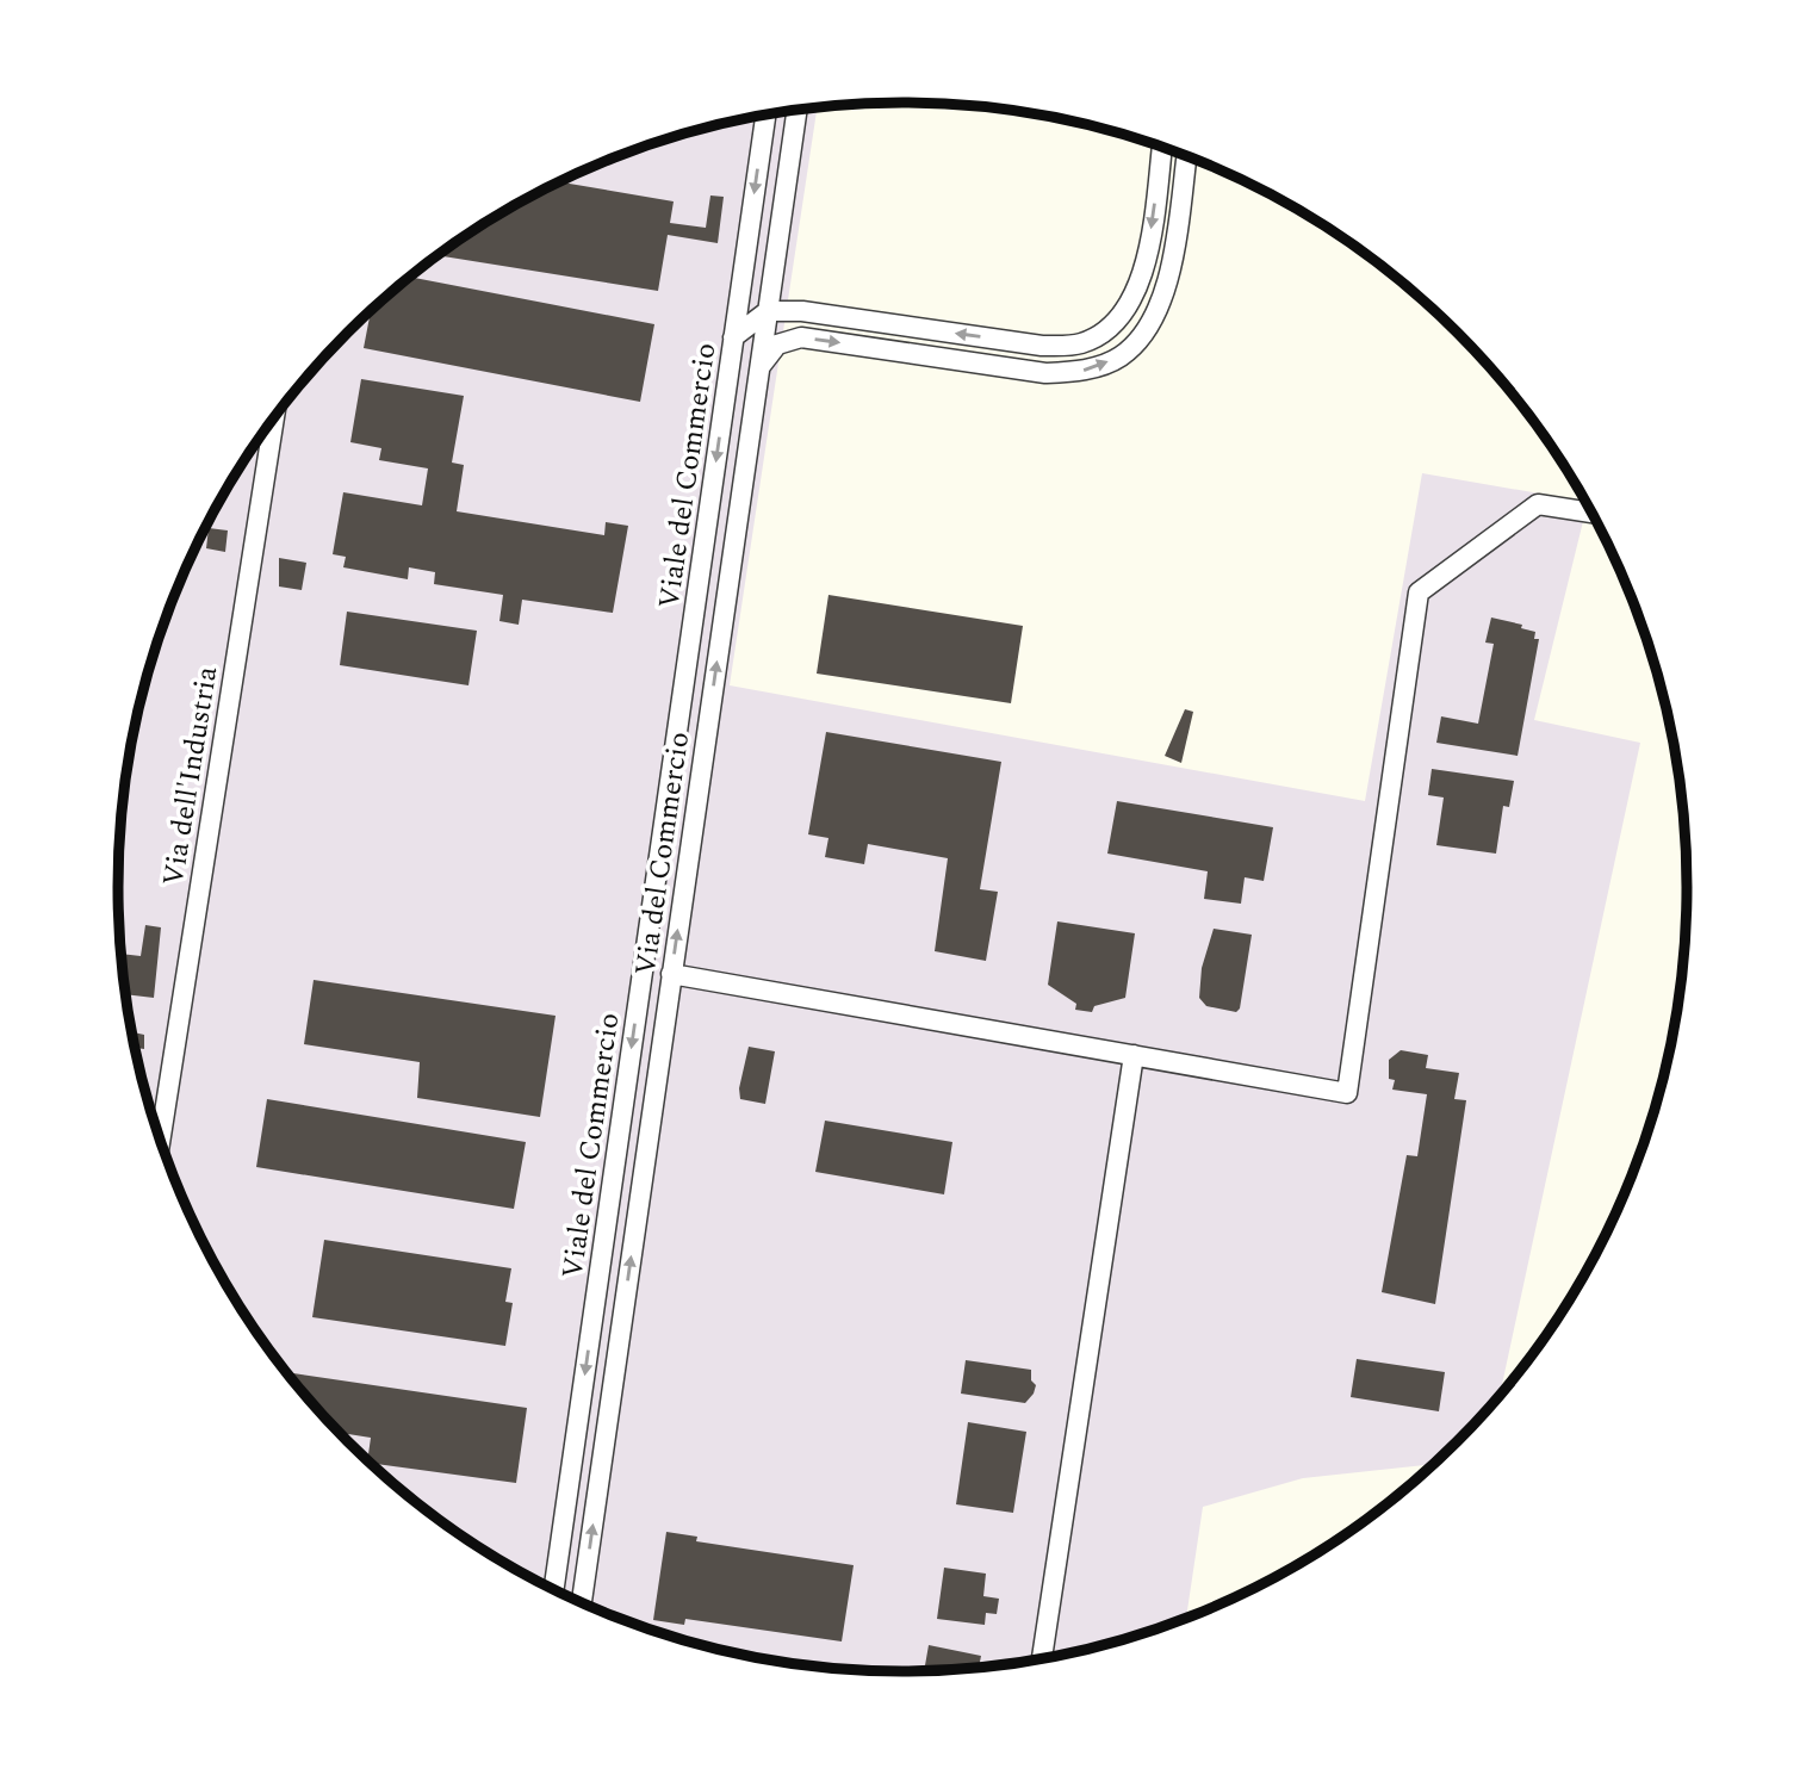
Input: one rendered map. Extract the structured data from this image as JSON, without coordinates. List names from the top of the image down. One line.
{"streets":{"street":["Viale del Commercio","Via dell'Industria","Via del Commercio"]},"one_way":["Viale del Commercio","Via del Commercio"]}
